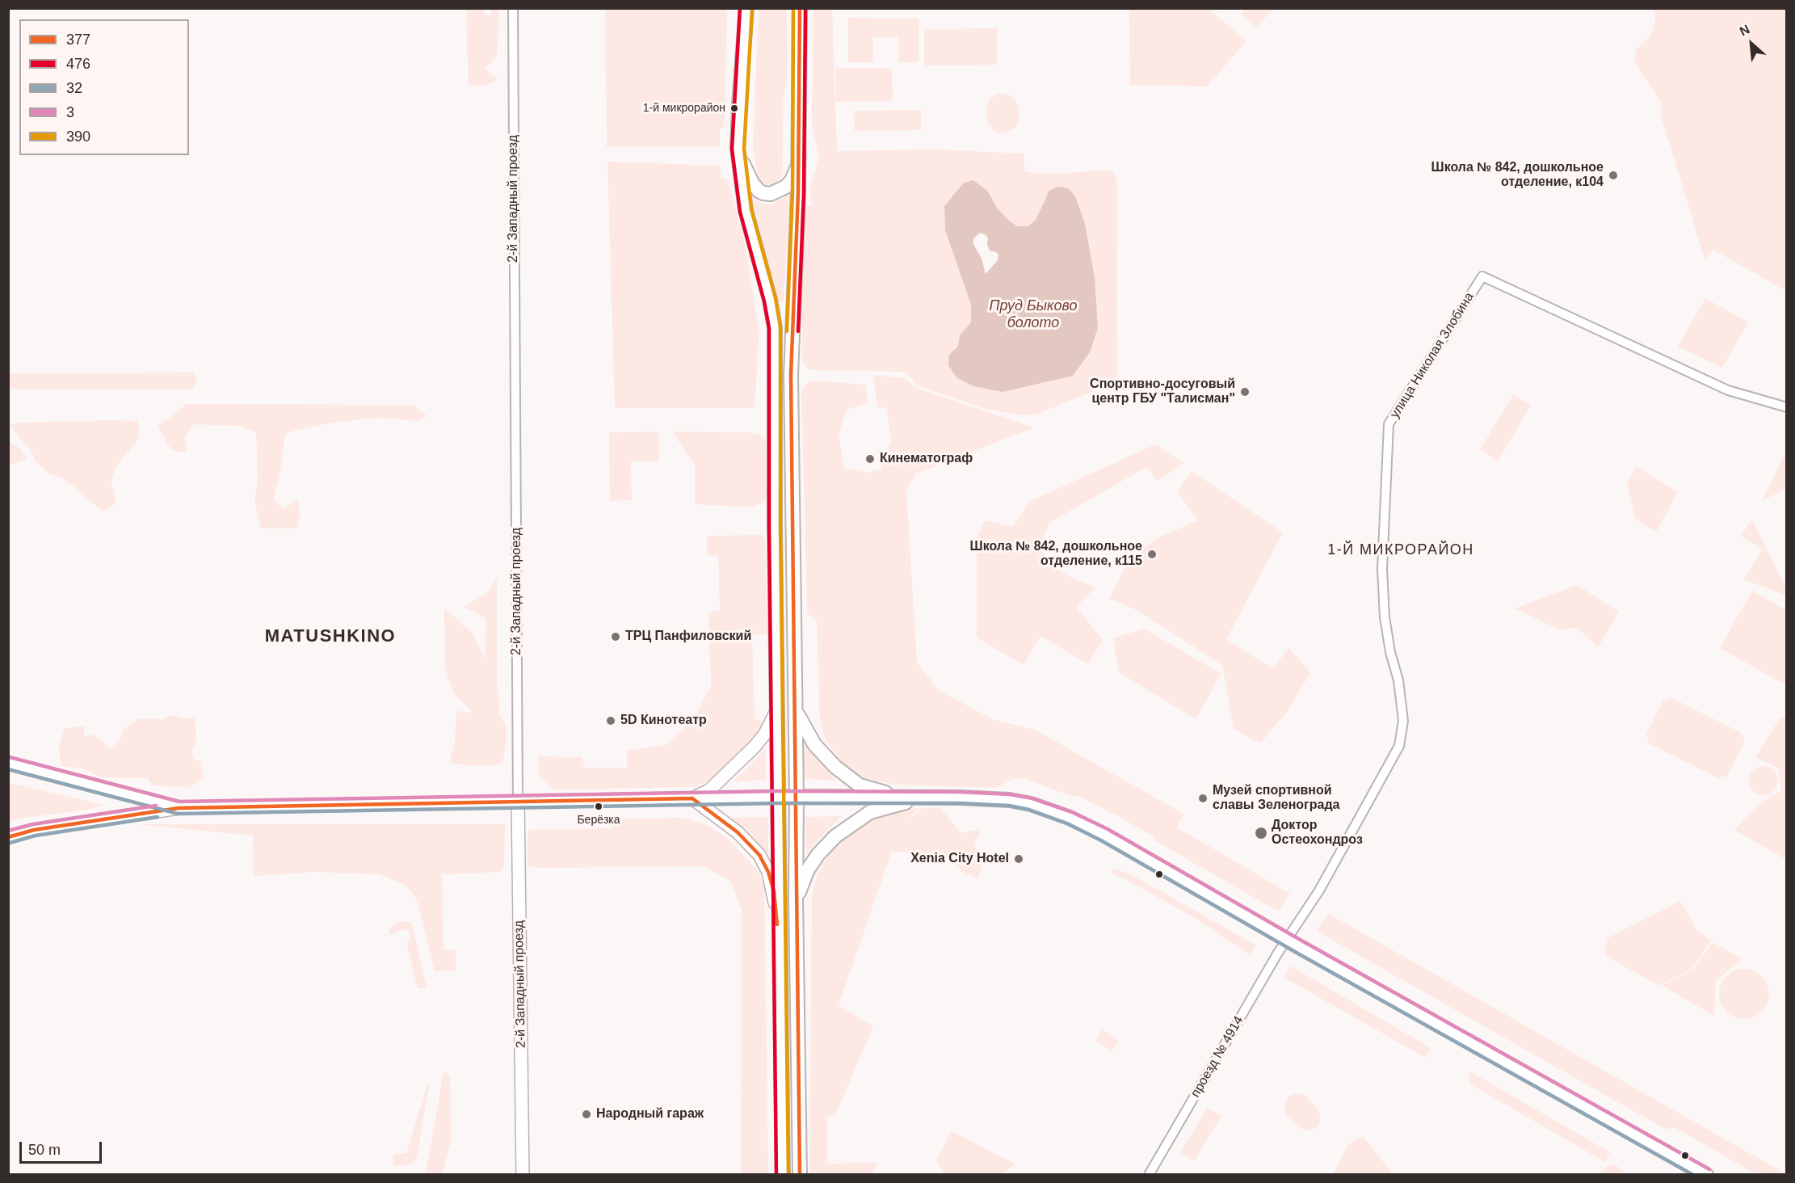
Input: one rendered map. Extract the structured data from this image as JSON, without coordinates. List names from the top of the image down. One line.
{"streets":{"main road":["2-й Западный проезд"],"street":["улица Николая Злобина","проезд № 4914"]},"crossings":[["улица Николая Злобина","проезд № 4914"]],"districts":["1-Й МИКРОРАЙОН","MATUSHKINO"],"water":["Пруд Быково болото"],"places":["1-й микрорайон","Школа № 842, дошкольное отделение, к104","Спортивно-досуговый центр ГБУ \"Талисман\"","Кинематограф","Школа № 842, дошкольное отделение, к115","ТРЦ Панфиловский","5D Кинотеатр","Музей спортивной славы Зеленограда","Берёзка","Доктор Остеохондроз","Xenia City Hotel","Народный гараж"],"lines":["transit line 377","transit line 476","transit line 390","transit line 3","transit line 32"],"legend":["377","476","32","3","390"],"scale_bar":"50 m","north":"top left"}
